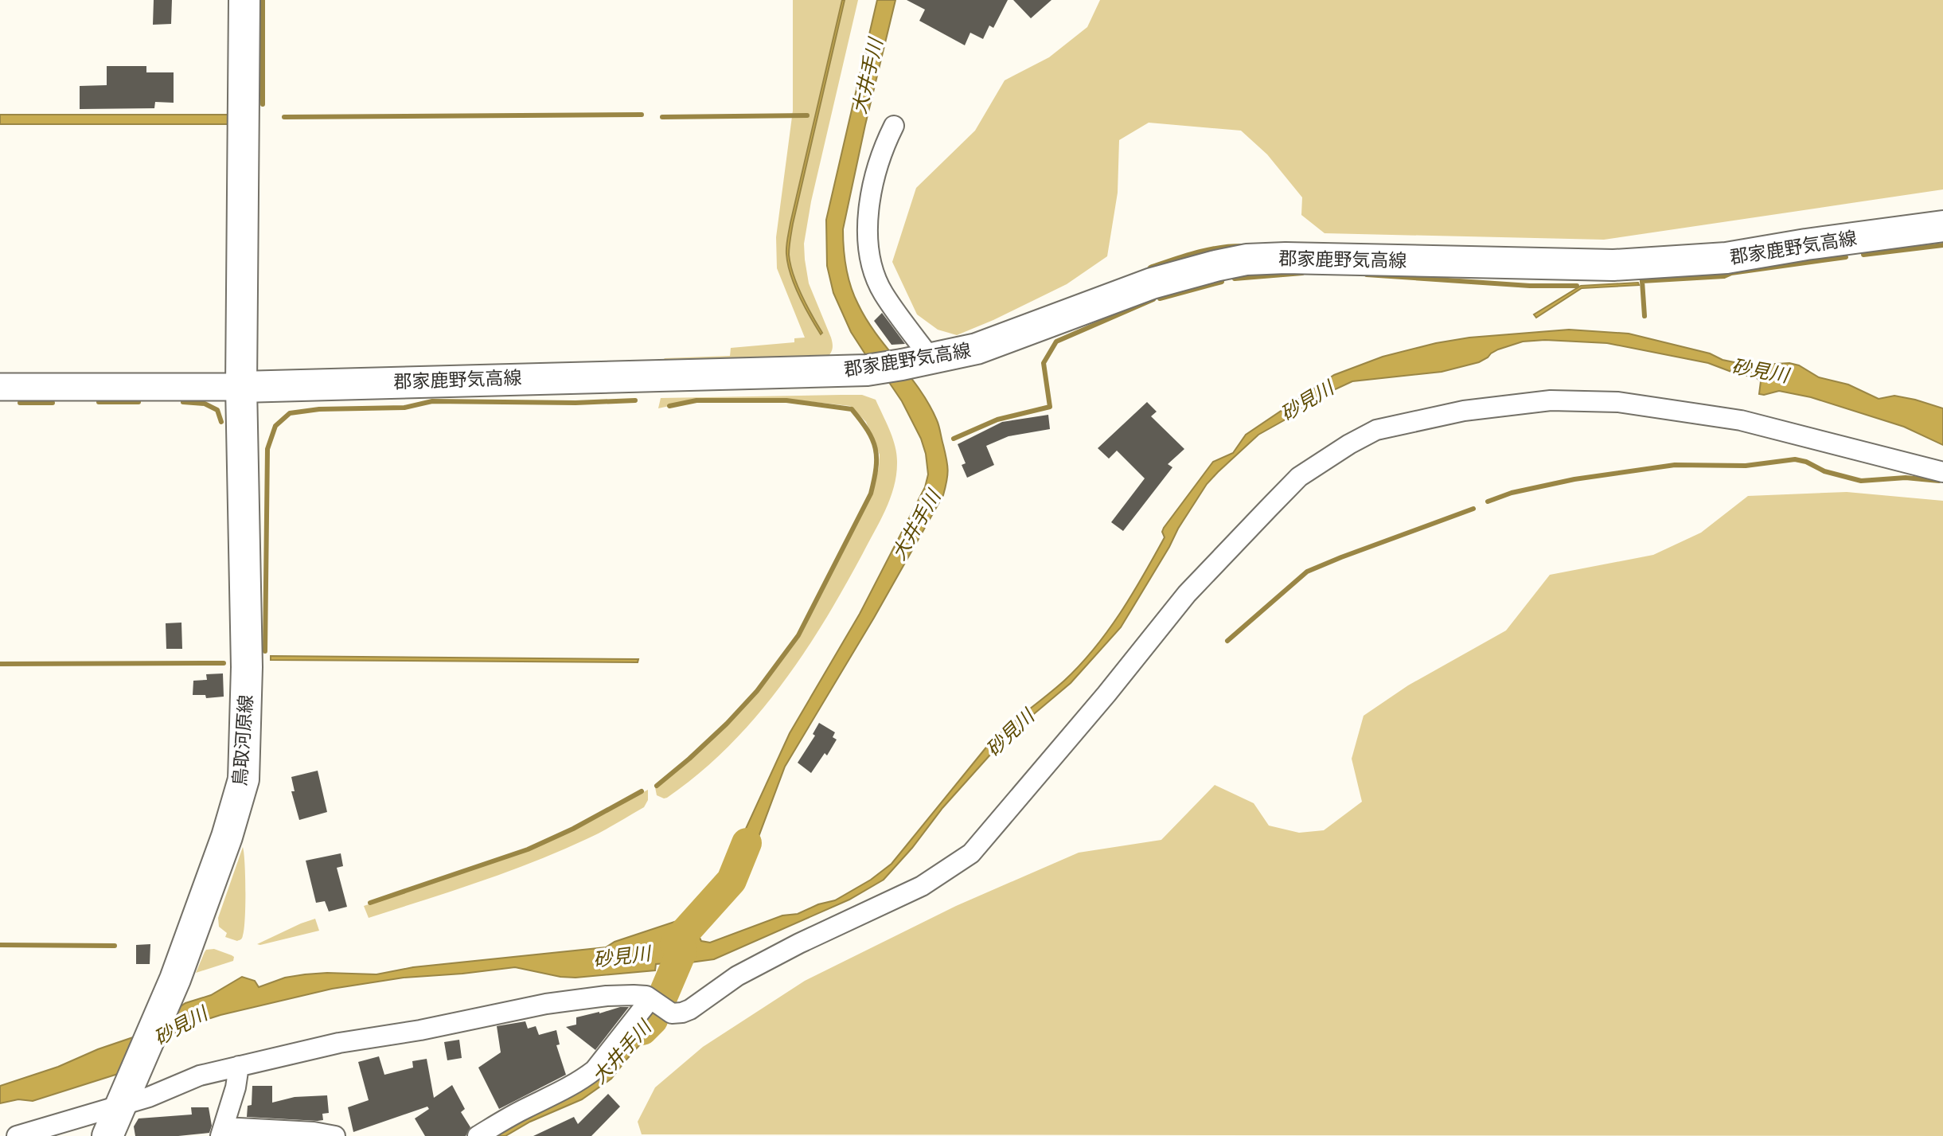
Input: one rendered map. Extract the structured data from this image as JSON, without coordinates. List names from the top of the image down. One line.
{"streets":{"main road":["郡家鹿野気高線","鳥取河原線"]},"crossings":[["郡家鹿野気高線","鳥取河原線"]],"water":["大井手川","砂見川"]}
